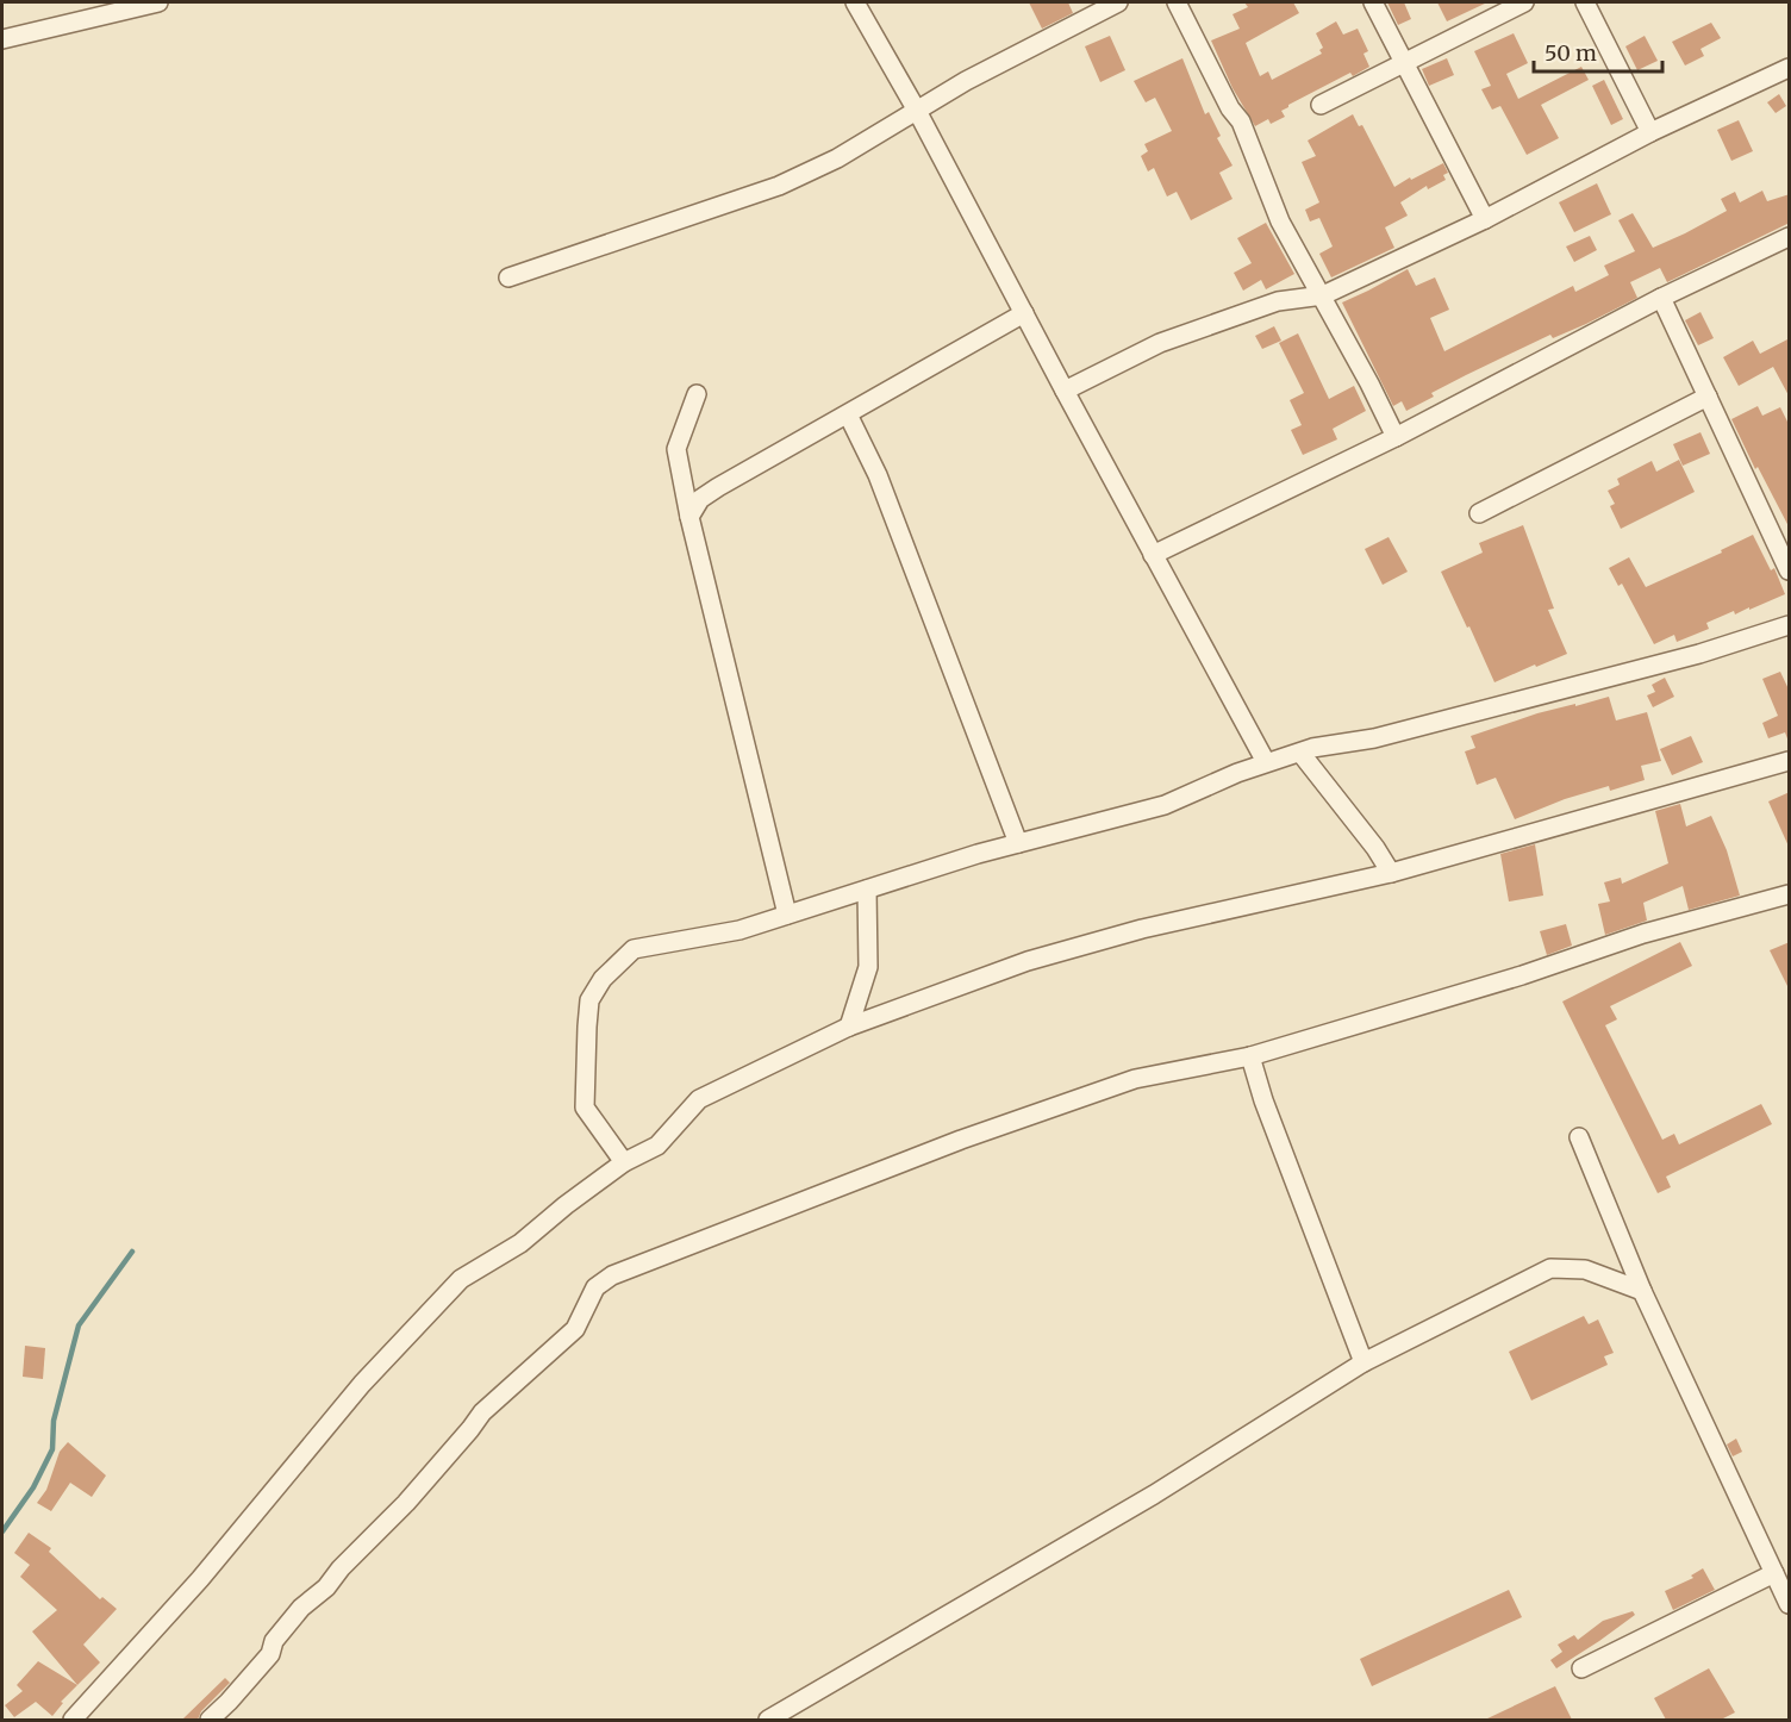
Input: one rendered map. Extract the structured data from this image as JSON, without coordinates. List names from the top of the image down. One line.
{"scale_bar":"50 m"}
